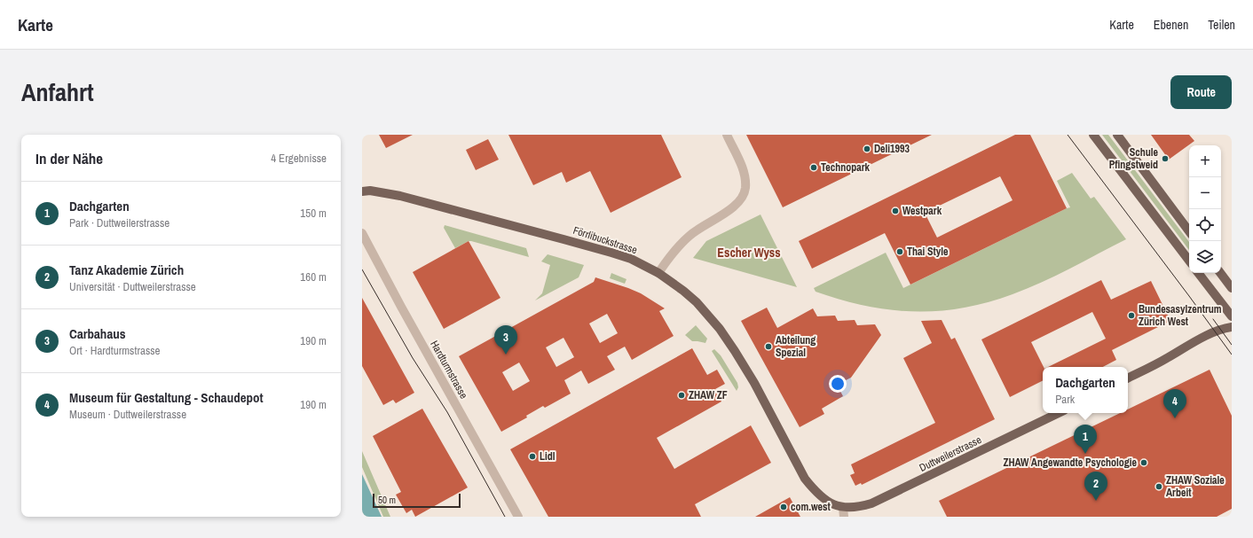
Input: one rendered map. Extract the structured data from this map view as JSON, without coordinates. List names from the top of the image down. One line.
{"streets":{"main road":["Förrlibuckstrasse","Duttweilerstrasse"],"street":["Hardturmstrasse"]},"crossings":[["Förrlibuckstrasse","Duttweilerstrasse"]],"districts":["Escher Wyss"],"places":["Deli1993","Schule Pfingstweid","Technopark","Westpark","Thai Style","Bundesasylzentrum Zürich West","Abteilung Spezial","ZHAW ZF","Lidl","ZHAW Angewandte Psychologie","ZHAW Soziale Arbeit","com.west"],"scale_bar":"50 m","page":{"header":"Karte","nav":["Karte","Ebenen","Teilen"],"title":"Anfahrt","buttons":"Route","heading":["In der Nähe","4 Ergebnisse"],"map_buttons":["+","−"],"list":[{"mark":"1","name":"Dachgarten","note":"Park · Duttweilerstrasse","value":"150 m"},{"mark":"2","name":"Tanz Akademie Zürich","note":"Universität · Duttweilerstrasse","value":"160 m"},{"mark":"3","name":"Carbahaus","note":"Ort · Hardturmstrasse","value":"190 m"},{"mark":"4","name":"Museum für Gestaltung - Schaudepot","note":"Museum · Duttweilerstrasse","value":"190 m"}],"pins":["3","4","1","2"],"popup":["Dachgarten","Park"],"scale":"50 m"}}
